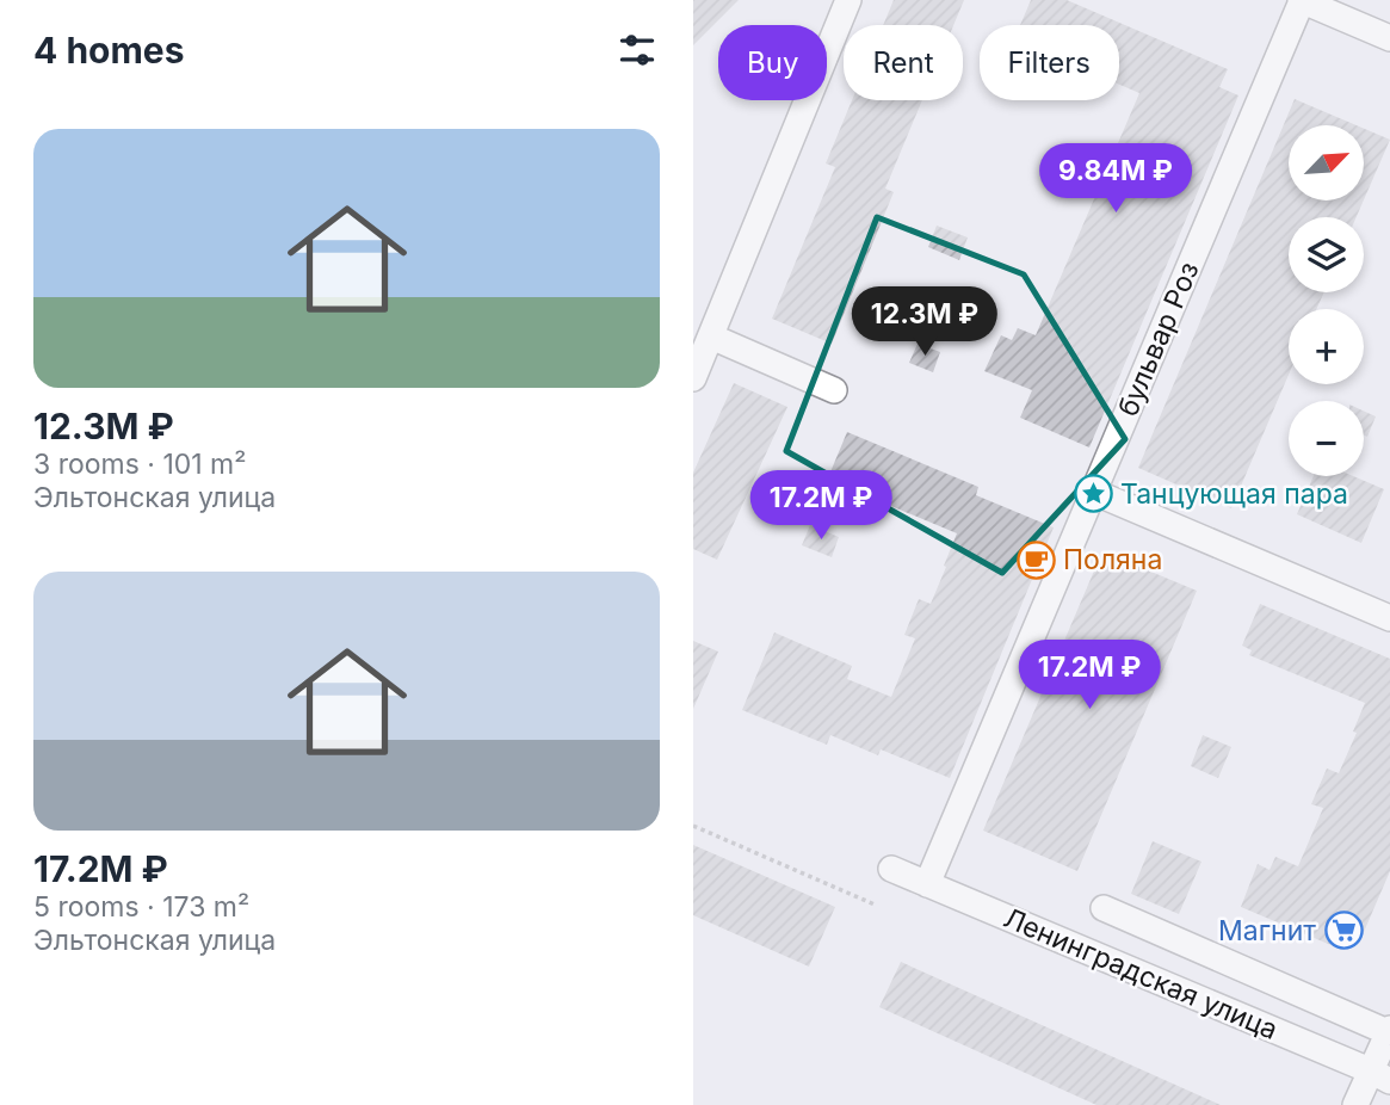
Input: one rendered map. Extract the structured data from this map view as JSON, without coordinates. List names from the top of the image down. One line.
{"streets":{"street":["бульвар Роз","Ленинградская улица"]},"crossings":[["бульвар Роз","Ленинградская улица"]],"places":{"place":["Танцующая пара"],"cafe":["Поляна"],"supermarket":["Магнит"]},"north":"top right","page":{"heading":"4 homes","chip":["Buy","Rent","Filters"],"list":[{"name":"12.3M ₽","note":"3 rooms · 101 m² · Эльтонская улица"},{"name":"17.2M ₽","note":"5 rooms · 173 m² · Эльтонская улица"}],"map_buttons":["+","−"],"price":["9.84M ₽","12.3M ₽","17.2M ₽","17.2M ₽"]}}
